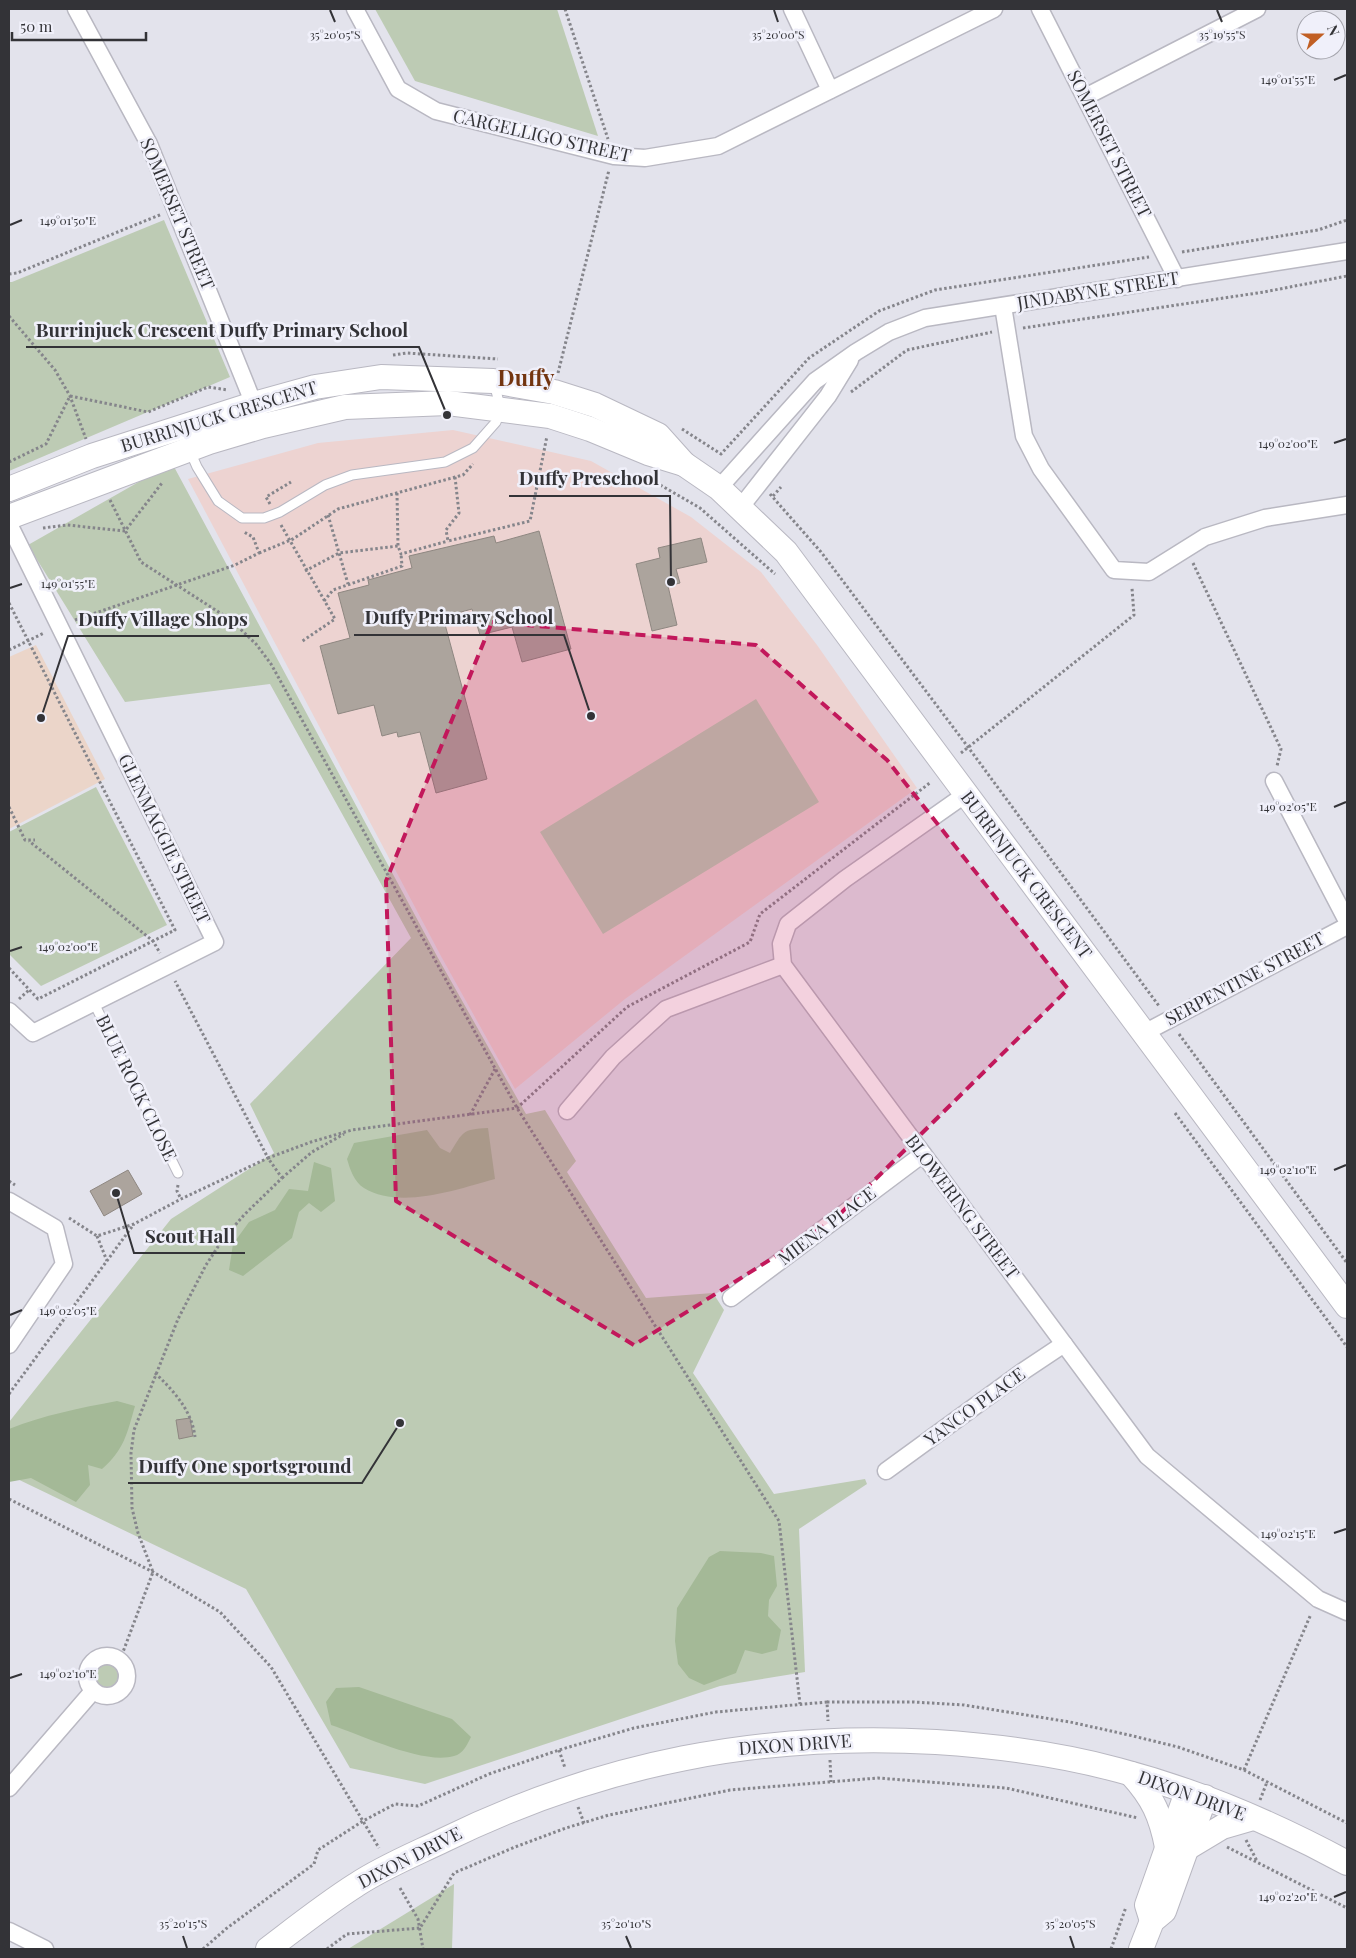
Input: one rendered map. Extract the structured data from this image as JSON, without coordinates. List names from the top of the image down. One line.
{"streets":{"street":["CARGELLIGO STREET","SOMERSET STREET","JINDABYNE STREET","BURRINJUCK CRESCENT","GLENMAGGIE STREET","SERPENTINE STREET","BLOWERING STREET","MIENA PLACE","YANCO PLACE","DIXON DRIVE"],"lane":["BLUE ROCK CLOSE"]},"crossings":[["SOMERSET STREET","JINDABYNE STREET"],["SOMERSET STREET","BURRINJUCK CRESCENT"],["JINDABYNE STREET","BURRINJUCK CRESCENT"],["BURRINJUCK CRESCENT","GLENMAGGIE STREET"],["BURRINJUCK CRESCENT","SERPENTINE STREET"],["GLENMAGGIE STREET","BLUE ROCK CLOSE"],["BLOWERING STREET","MIENA PLACE"],["BLOWERING STREET","YANCO PLACE"]],"districts":["Duffy"],"places":["Burrinjuck Crescent Duffy Primary School","Duffy Preschool","Duffy Primary School","Duffy Village Shops","Scout Hall","Duffy One sportsground"],"scale_bar":"50 m","north":"right","coordinates":["35°20'00\"S","35°20'05\"S","35°19'55\"S","149°01'55\"E","149°01'50\"E","149°02'00\"E","149°02'05\"E","149°02'10\"E","149°02'15\"E","149°02'20\"E","35°20'15\"S","35°20'10\"S"]}
